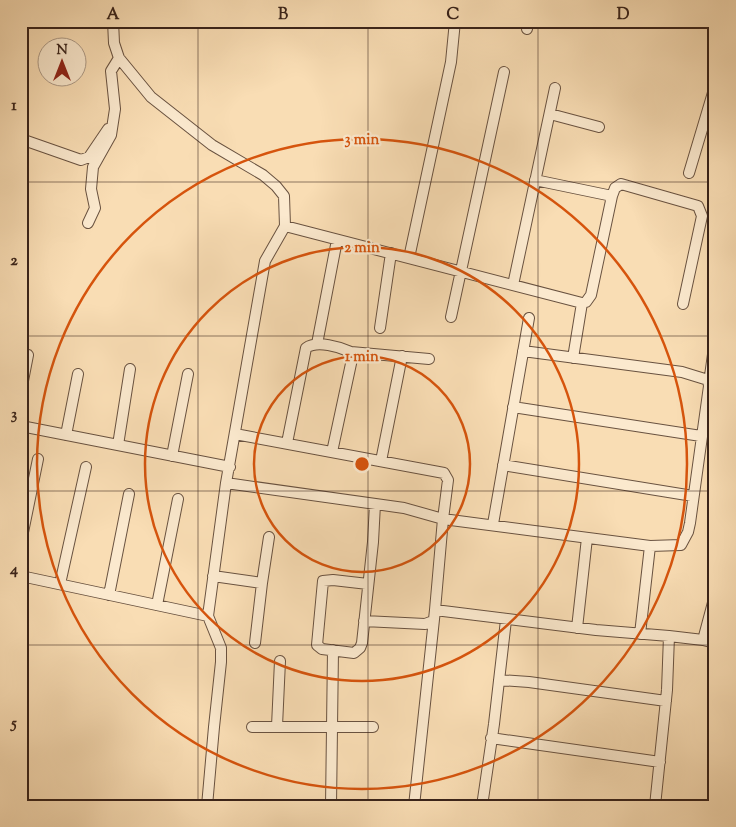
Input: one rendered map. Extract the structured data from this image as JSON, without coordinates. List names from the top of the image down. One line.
{"north":"top","grid":{"columns":["A","B","C","D"],"rows":["1","2","3","4","5"]},"rings":["3 min","2 min","1 min"]}
